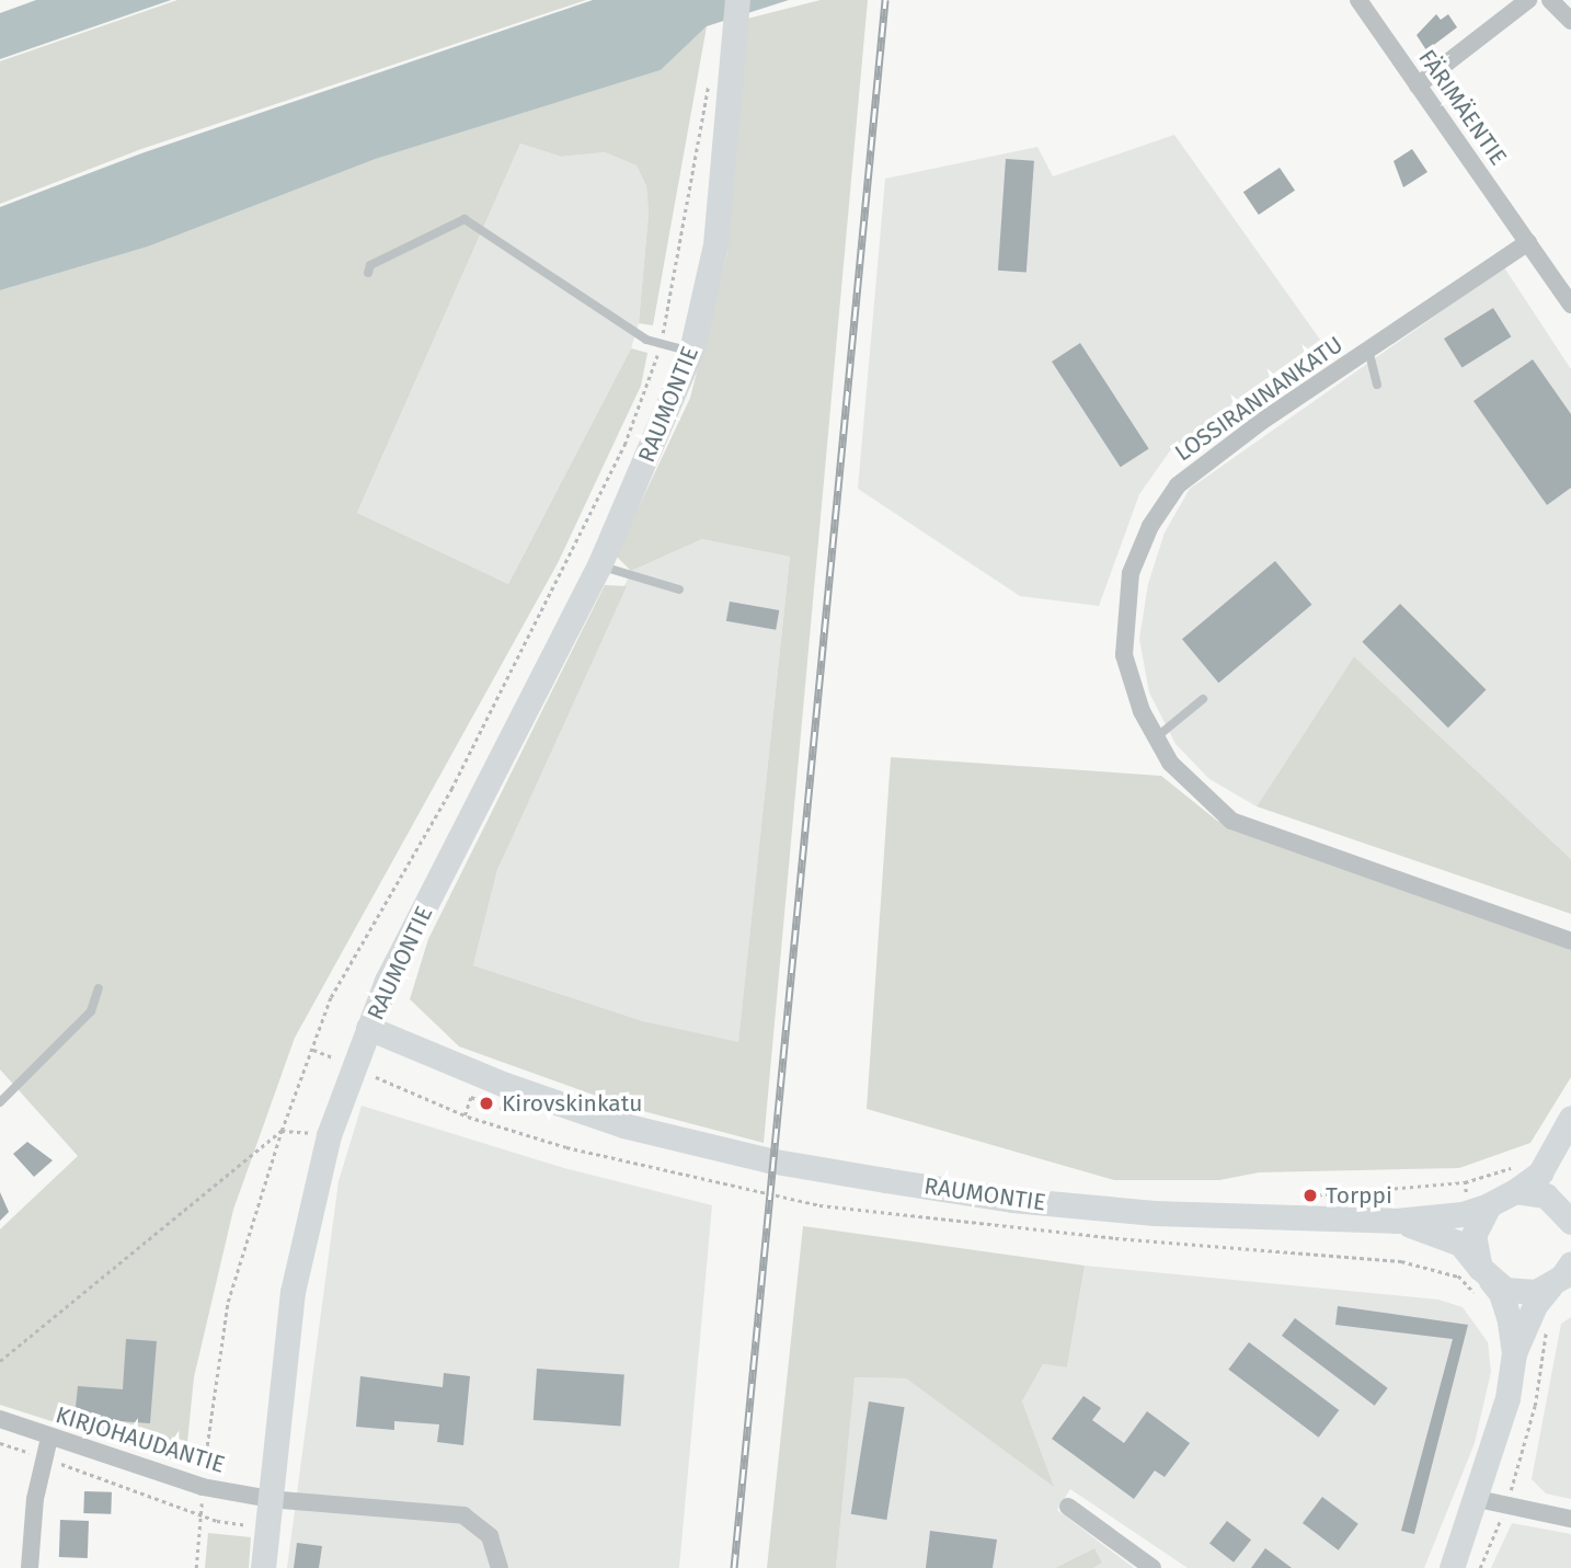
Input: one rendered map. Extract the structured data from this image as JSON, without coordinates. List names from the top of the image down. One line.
{"streets":{"street":["FÄRIMÄENTIE","LOSSIRANNANKATU","RAUMONTIE","KIRJOHAUDANTIE"]},"crossings":[["FÄRIMÄENTIE","LOSSIRANNANKATU"]],"places":["Kirovskinkatu","Torppi"]}
